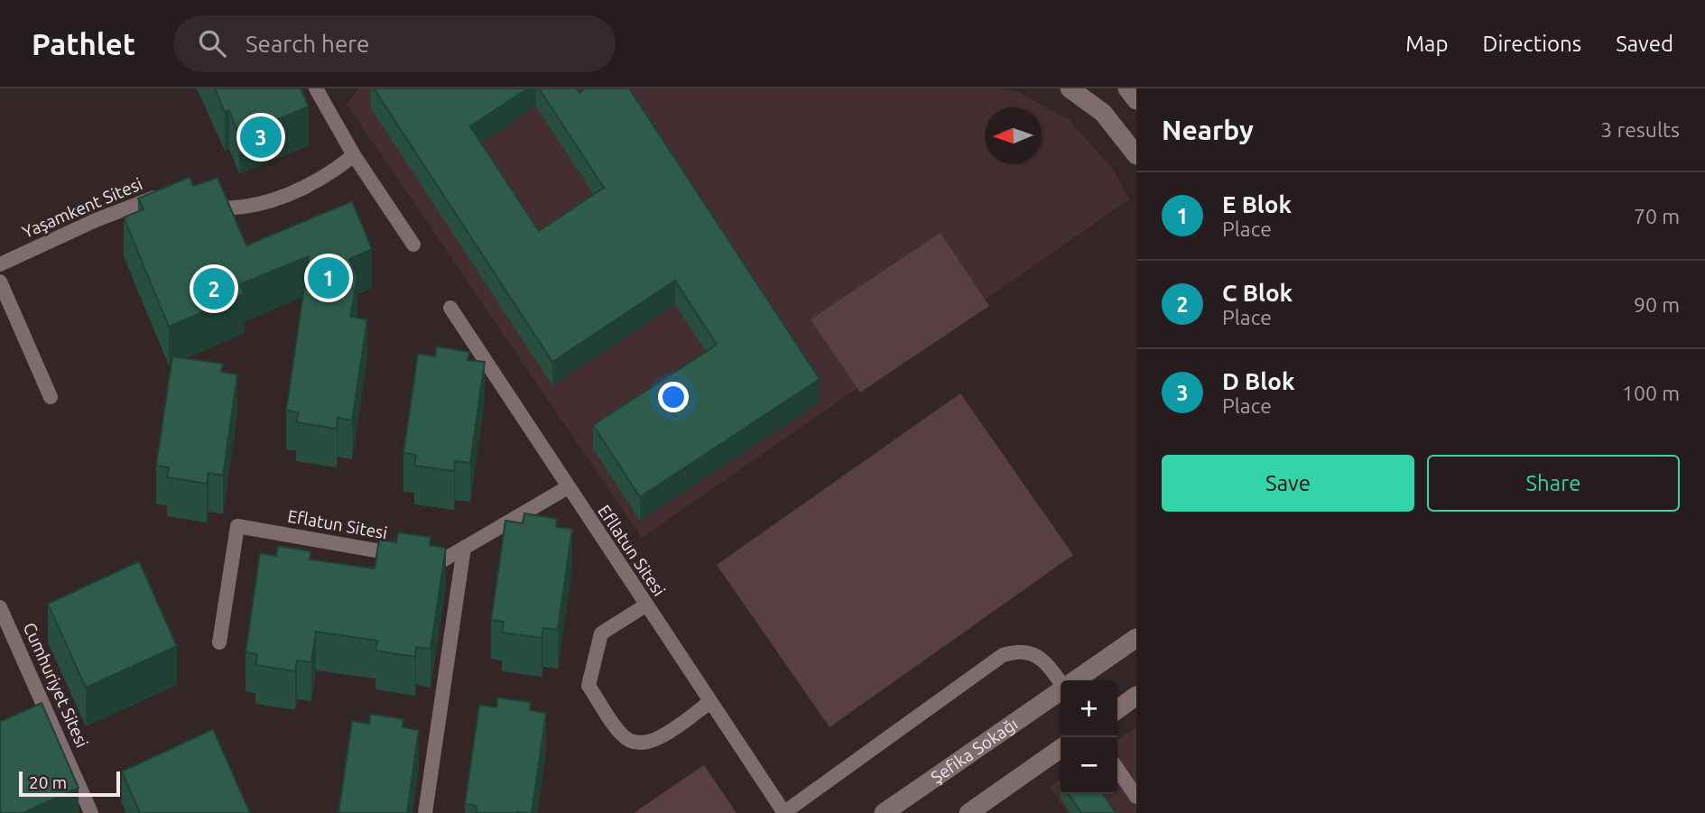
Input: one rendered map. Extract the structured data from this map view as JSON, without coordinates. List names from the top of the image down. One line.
{"streets":{"street":["Şefika Sokağı"],"lane":["Yaşamkent Sitesi","Eflatun Sitesi","Efllatun Sitesi","Cumhuriyet Sitesi"]},"crossings":[["Eflatun Sitesi","Efllatun Sitesi"]],"scale_bar":"20 m","north":"left","page":{"header":"Pathlet","search":"Search here","nav":["Map","Directions","Saved"],"heading":["Nearby","3 results"],"pins":["3","1","2"],"list":[{"mark":"1","name":"E Blok","note":"Place","value":"70 m"},{"mark":"2","name":"C Blok","note":"Place","value":"90 m"},{"mark":"3","name":"D Blok","note":"Place","value":"100 m"}],"buttons":["Save","Share"],"map_buttons":["+","−"],"scale":"20 m"}}
